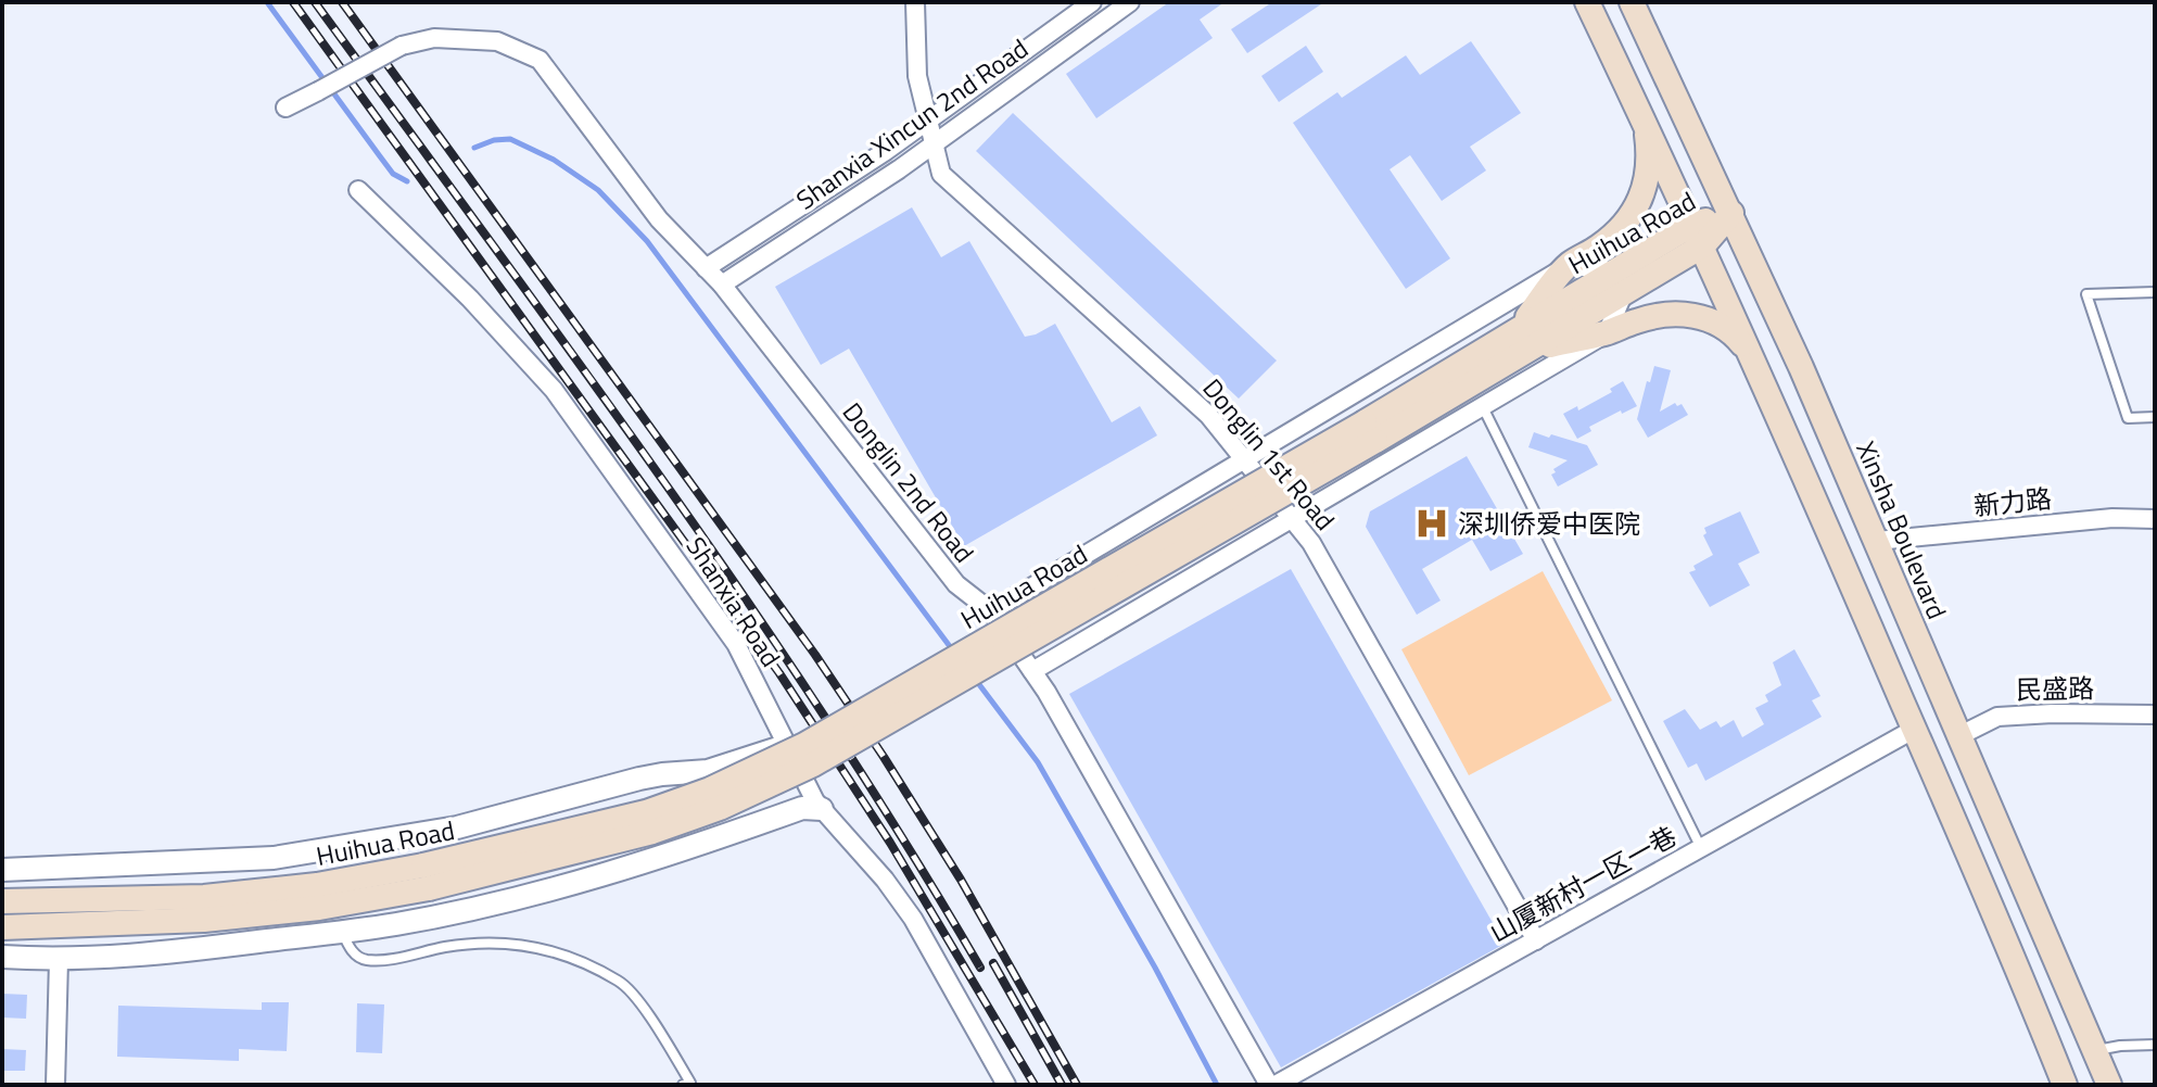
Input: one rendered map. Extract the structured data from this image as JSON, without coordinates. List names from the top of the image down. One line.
{"streets":{"main road":["Huihua Road","Xinsha Boulevard"],"street":["Shanxia Xincun 2nd Road","Donglin 1st Road","Donglin 2nd Road","新力路","Shanxia Road","民盛路","山厦新村一区一巷"]},"crossings":[["Shanxia Xincun 2nd Road","Donglin 1st Road"],["Shanxia Xincun 2nd Road","Donglin 2nd Road"],["Huihua Road","Xinsha Boulevard"],["Donglin 1st Road","山厦新村一区一巷"],["新力路","Xinsha Boulevard"],["Xinsha Boulevard","民盛路"]],"places":{"hospital":["深圳侨爱中医院"]}}
